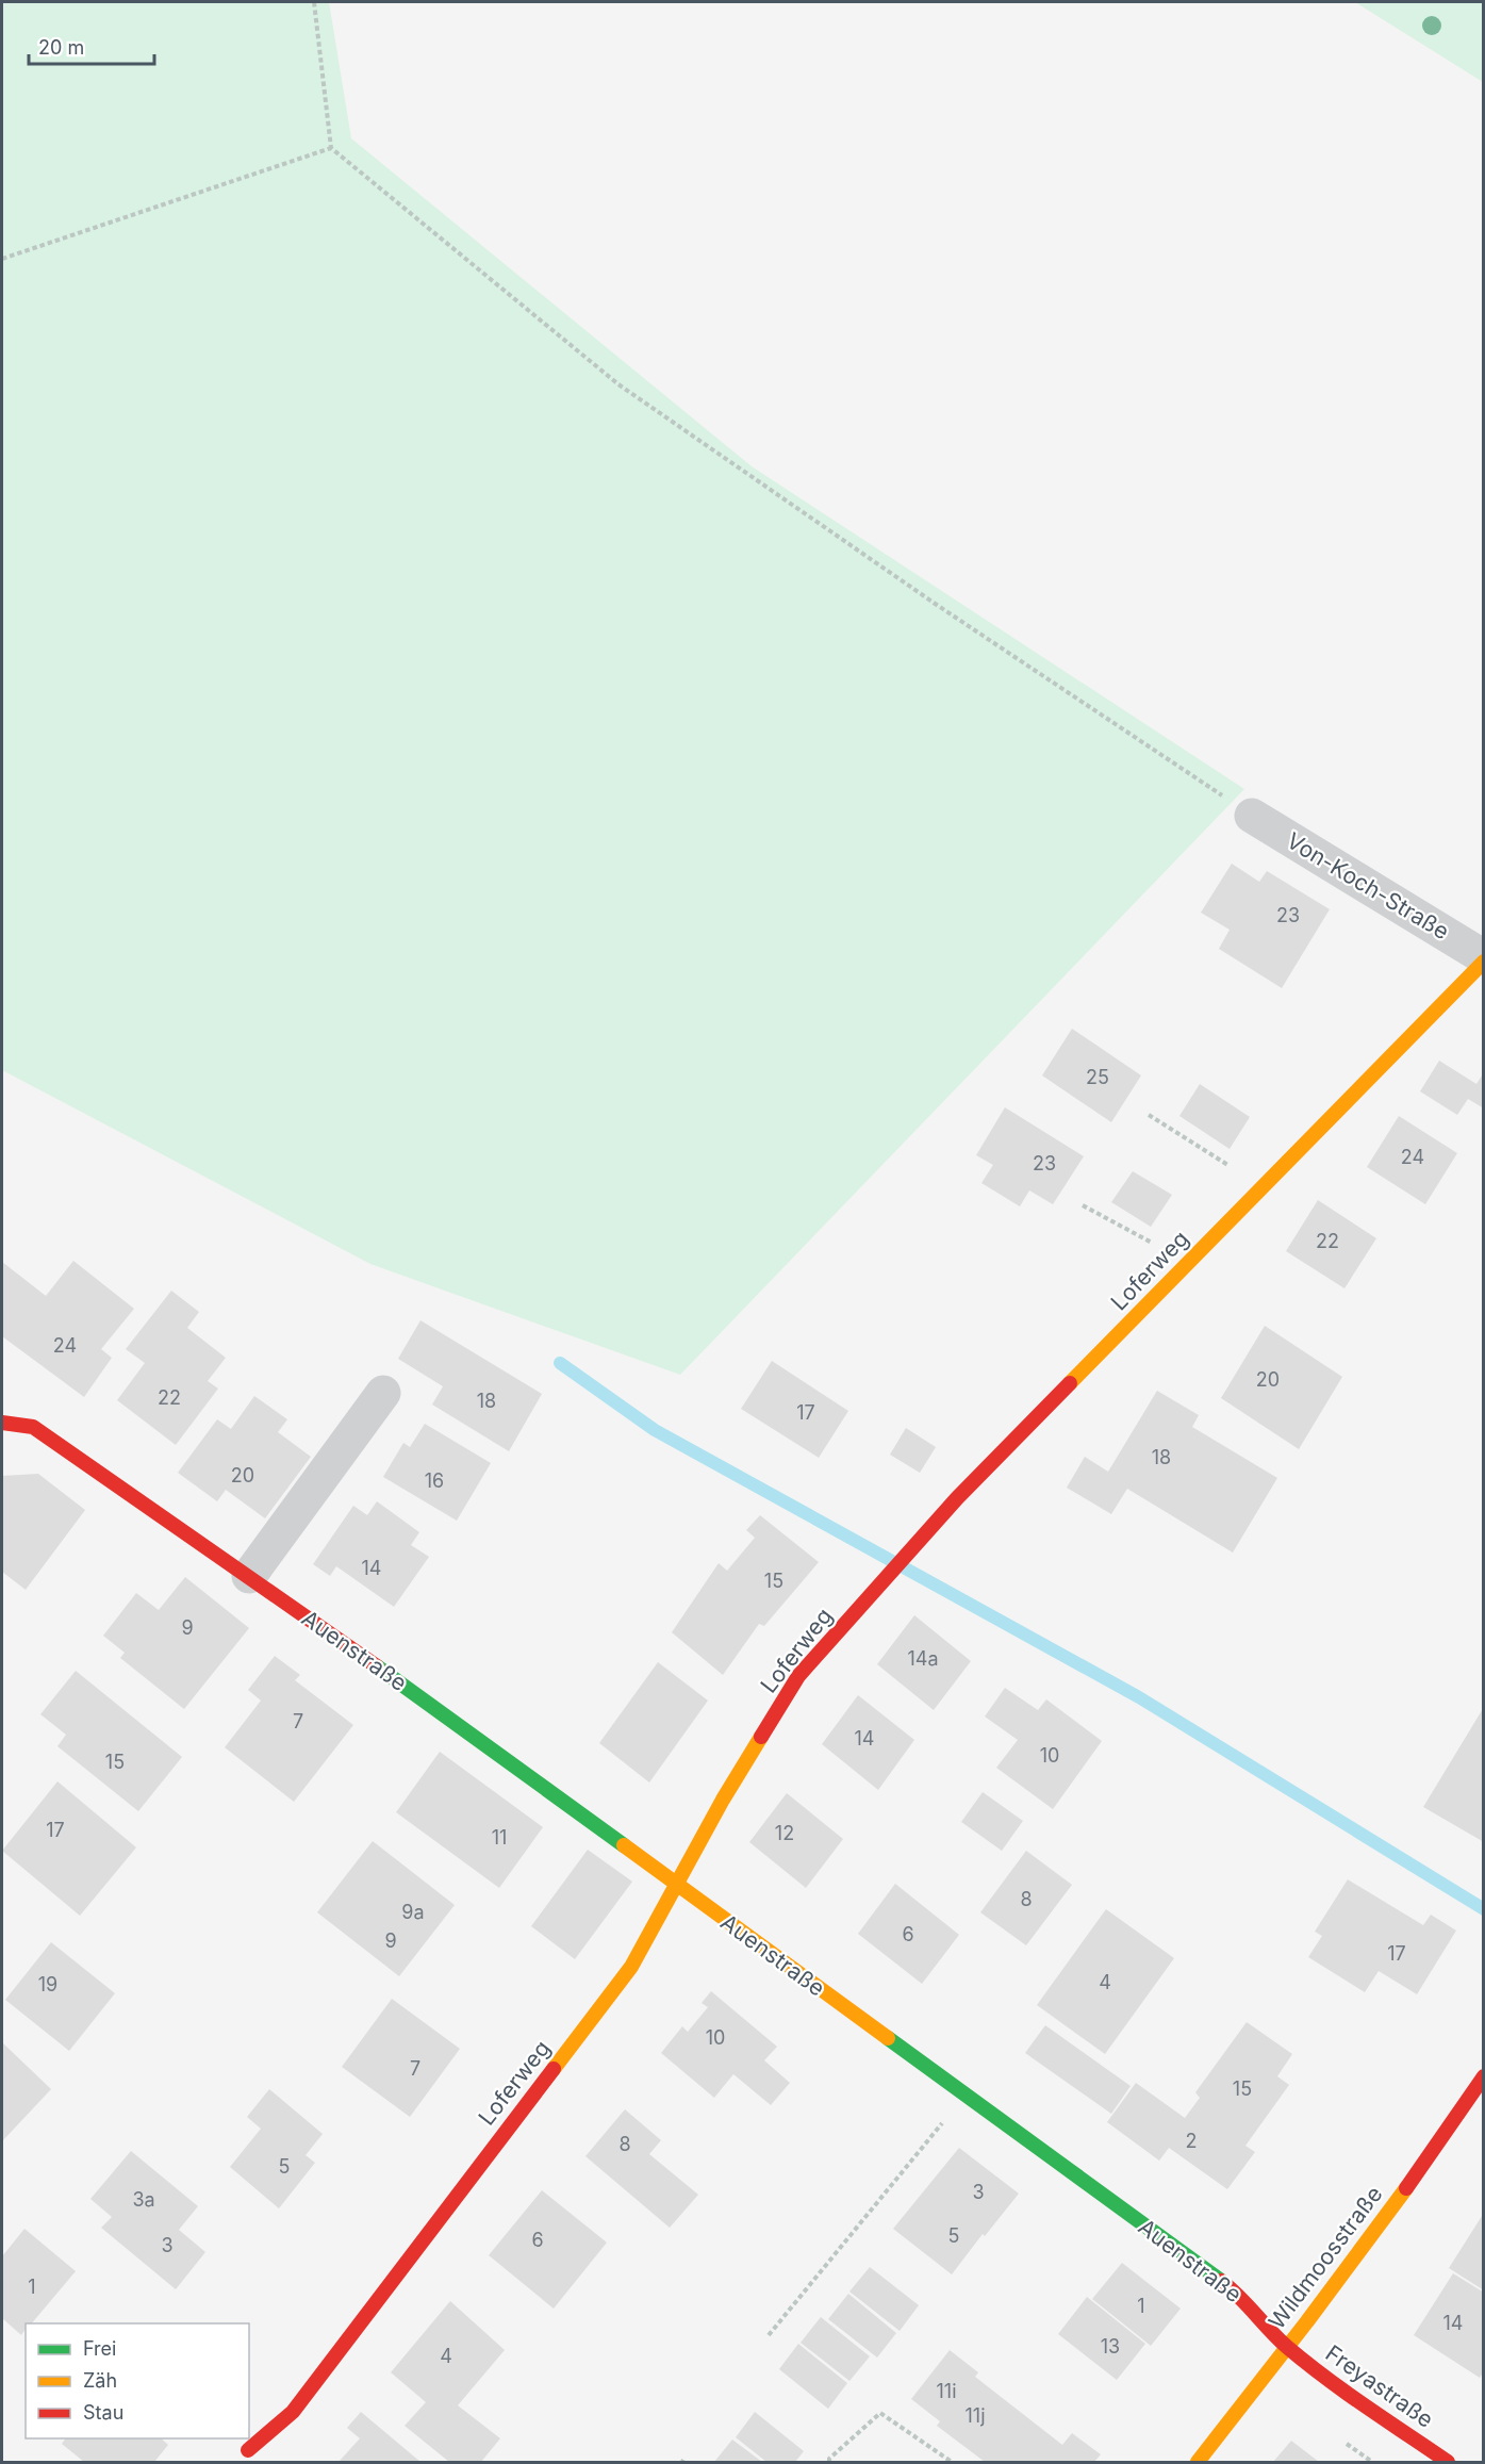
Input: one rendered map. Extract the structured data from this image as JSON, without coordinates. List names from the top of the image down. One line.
{"streets":{"street":["Von-Koch-Straße","Loferweg","Auenstraße","Wildmoosstraße","Freyastraße"]},"crossings":[["Von-Koch-Straße","Loferweg"],["Loferweg","Auenstraße"],["Auenstraße","Wildmoosstraße"],["Auenstraße","Freyastraße"],["Wildmoosstraße","Freyastraße"]],"house_numbers":["23","25","24","23","22","24","20","22","18","17","18","20","16","14","15","9","14a","7","14","10","15","17","12","11","8","9a","6","9","17","4","19","10","7","15","2","8","5","3","3a","5","6","3","1","1","14","13","4","11i","11j"],"legend":["Frei","Zäh","Stau"],"scale_bar":"20 m"}
